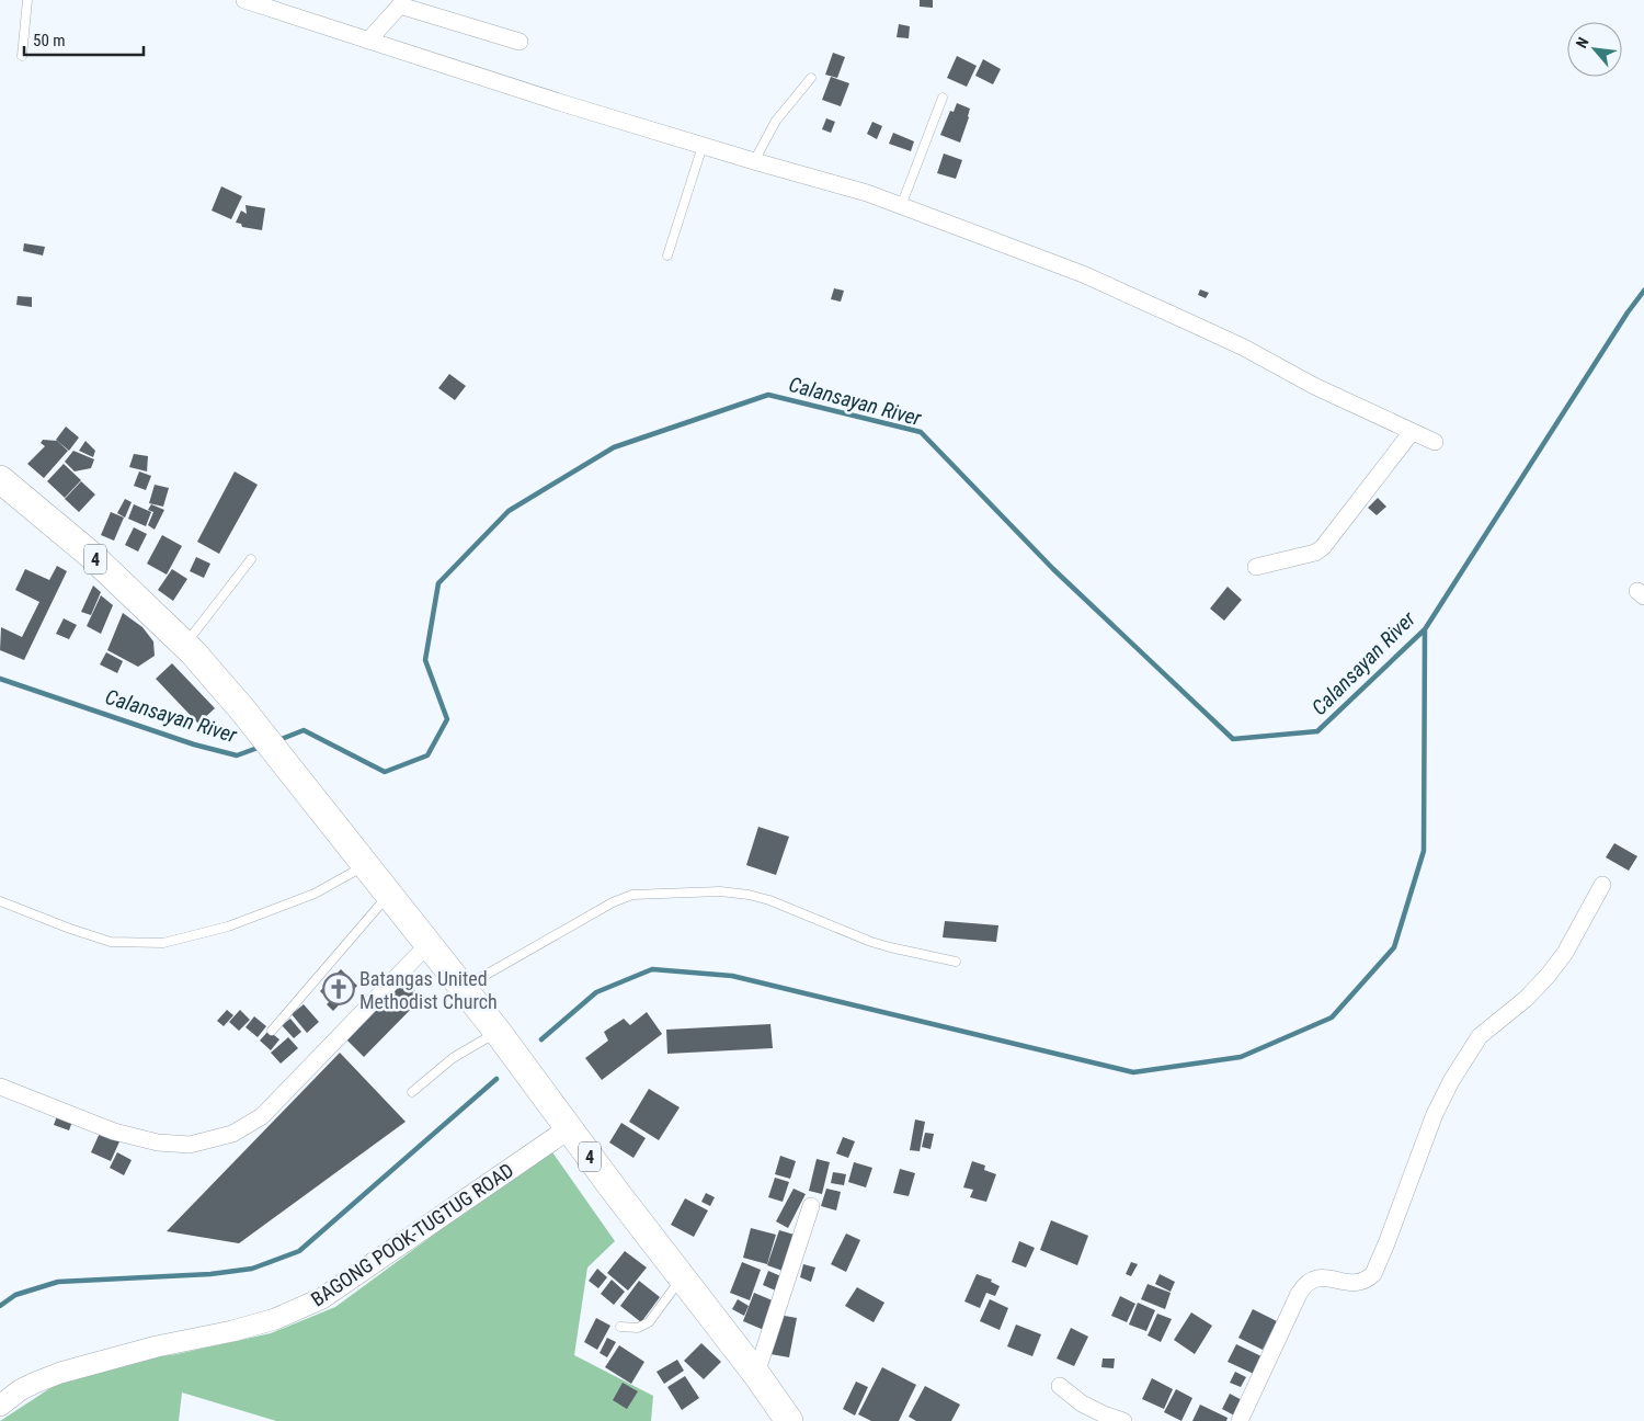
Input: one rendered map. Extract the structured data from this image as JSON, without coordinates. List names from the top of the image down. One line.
{"streets":{"highway":["4"],"street":["BAGONG POOK-TUGTUG ROAD"]},"crossings":[["4","BAGONG POOK-TUGTUG ROAD"]],"water":["Calansayan River"],"places":{"church":["Batangas United Methodist Church"]},"scale_bar":"50 m","north":"top left"}
